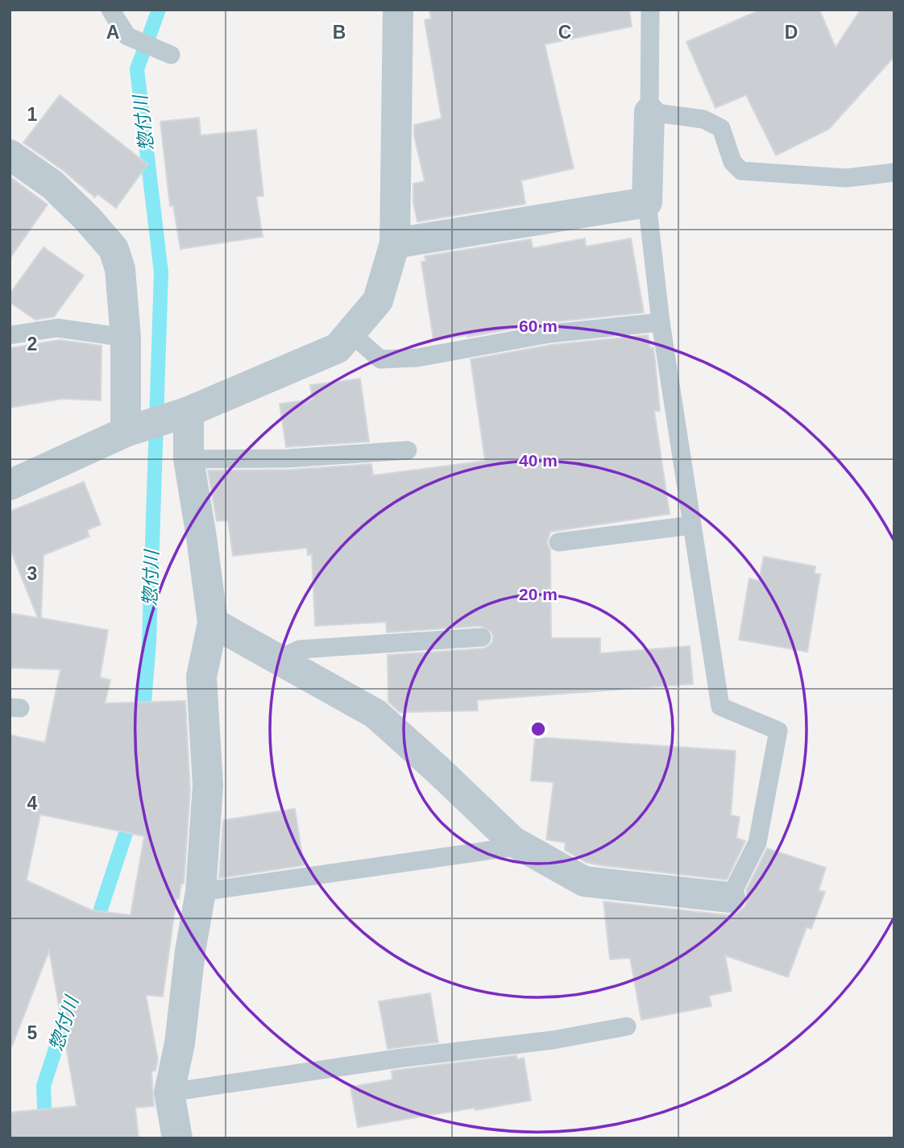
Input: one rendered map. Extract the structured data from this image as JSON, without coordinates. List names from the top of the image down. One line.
{"water":["惣付川"],"grid":{"columns":["A","B","C","D"],"rows":["1","2","3","4","5"]},"rings":["60 m","40 m","20 m"]}
